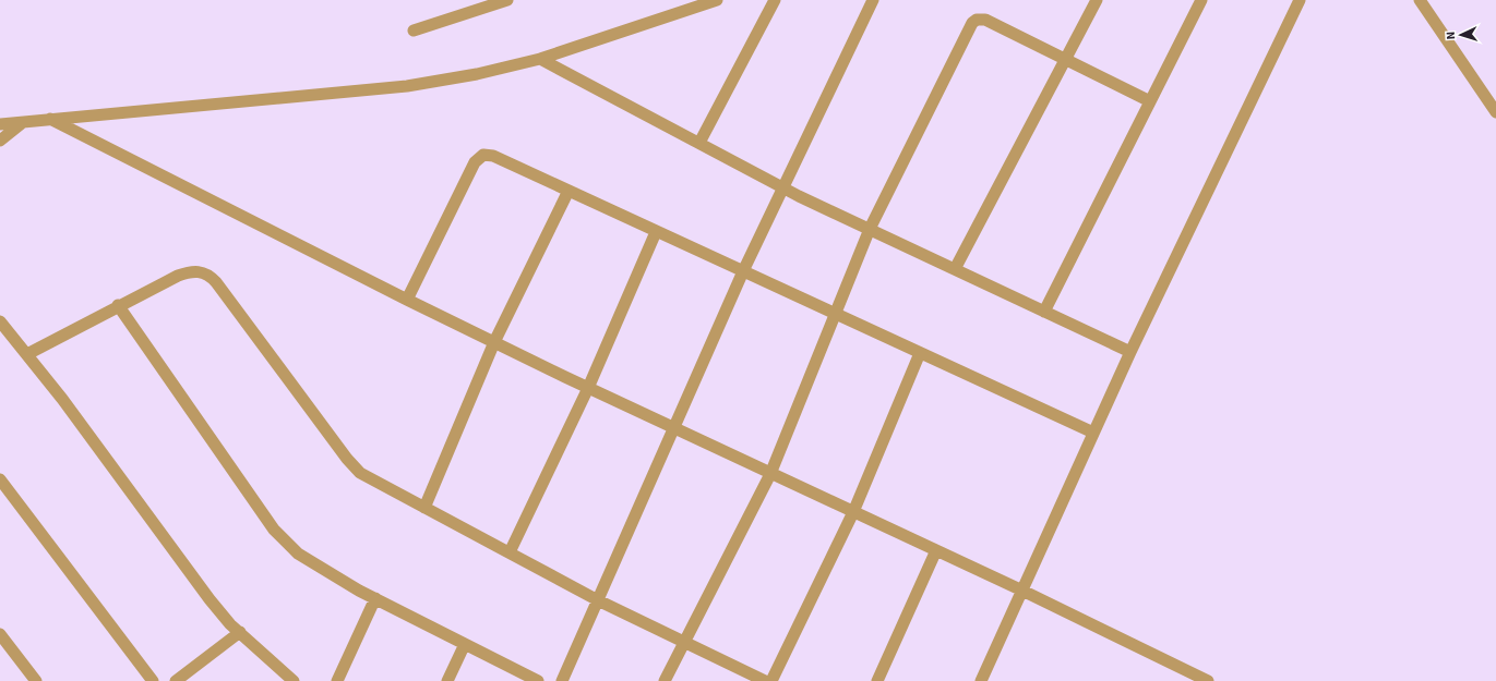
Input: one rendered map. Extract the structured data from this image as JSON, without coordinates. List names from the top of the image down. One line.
{"north":"left"}
